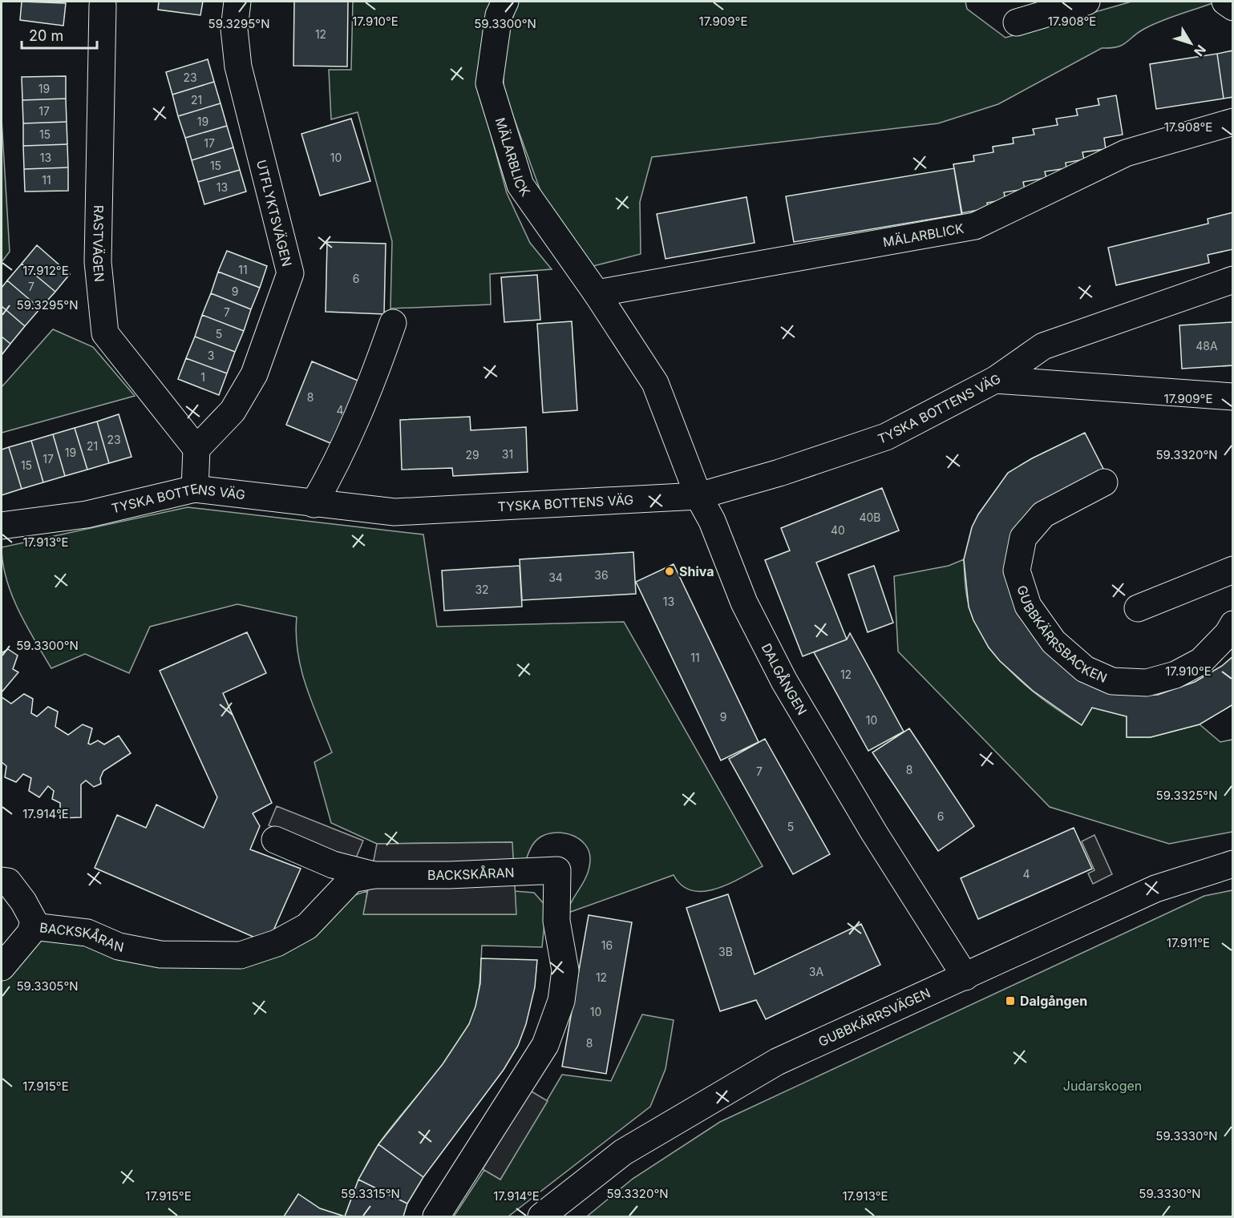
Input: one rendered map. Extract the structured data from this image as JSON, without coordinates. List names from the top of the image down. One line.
{"streets":{"street":["MÄLARBLICK","UTFLYKTSVÄGEN","RASTVÄGEN","TYSKA BOTTENS VÄG","GUBBKÄRRSBACKEN","DALGÅNGEN","BACKSKÅRAN","GUBBKÄRRSVÄGEN"]},"crossings":[["MÄLARBLICK","TYSKA BOTTENS VÄG"],["MÄLARBLICK","DALGÅNGEN"],["UTFLYKTSVÄGEN","RASTVÄGEN"],["TYSKA BOTTENS VÄG","DALGÅNGEN"],["DALGÅNGEN","GUBBKÄRRSVÄGEN"]],"parks":["Judarskogen"],"places":{"other":["Shiva"],"transit":["Dalgången"]},"house_numbers":["12","23","19","21","17","19","15","17","13","10","15","11","13","11","6","7","9","7","5","48A","3","1","8","4","23","21","19","31","29","17","15","40B","40","36","34","32","13","11","12","9","10","8","7","6","5","4","16","3B","3A","12","10","8"],"scale_bar":"20 m","north":"bottom right","coordinates":["17.910°E","17.909°E","17.908°E","59.3295°N","59.3300°N","17.912°E","59.3320°N","17.913°E","59.3325°N","17.914°E","17.911°E","59.3305°N","17.915°E","59.3330°N","59.3315°N"]}
